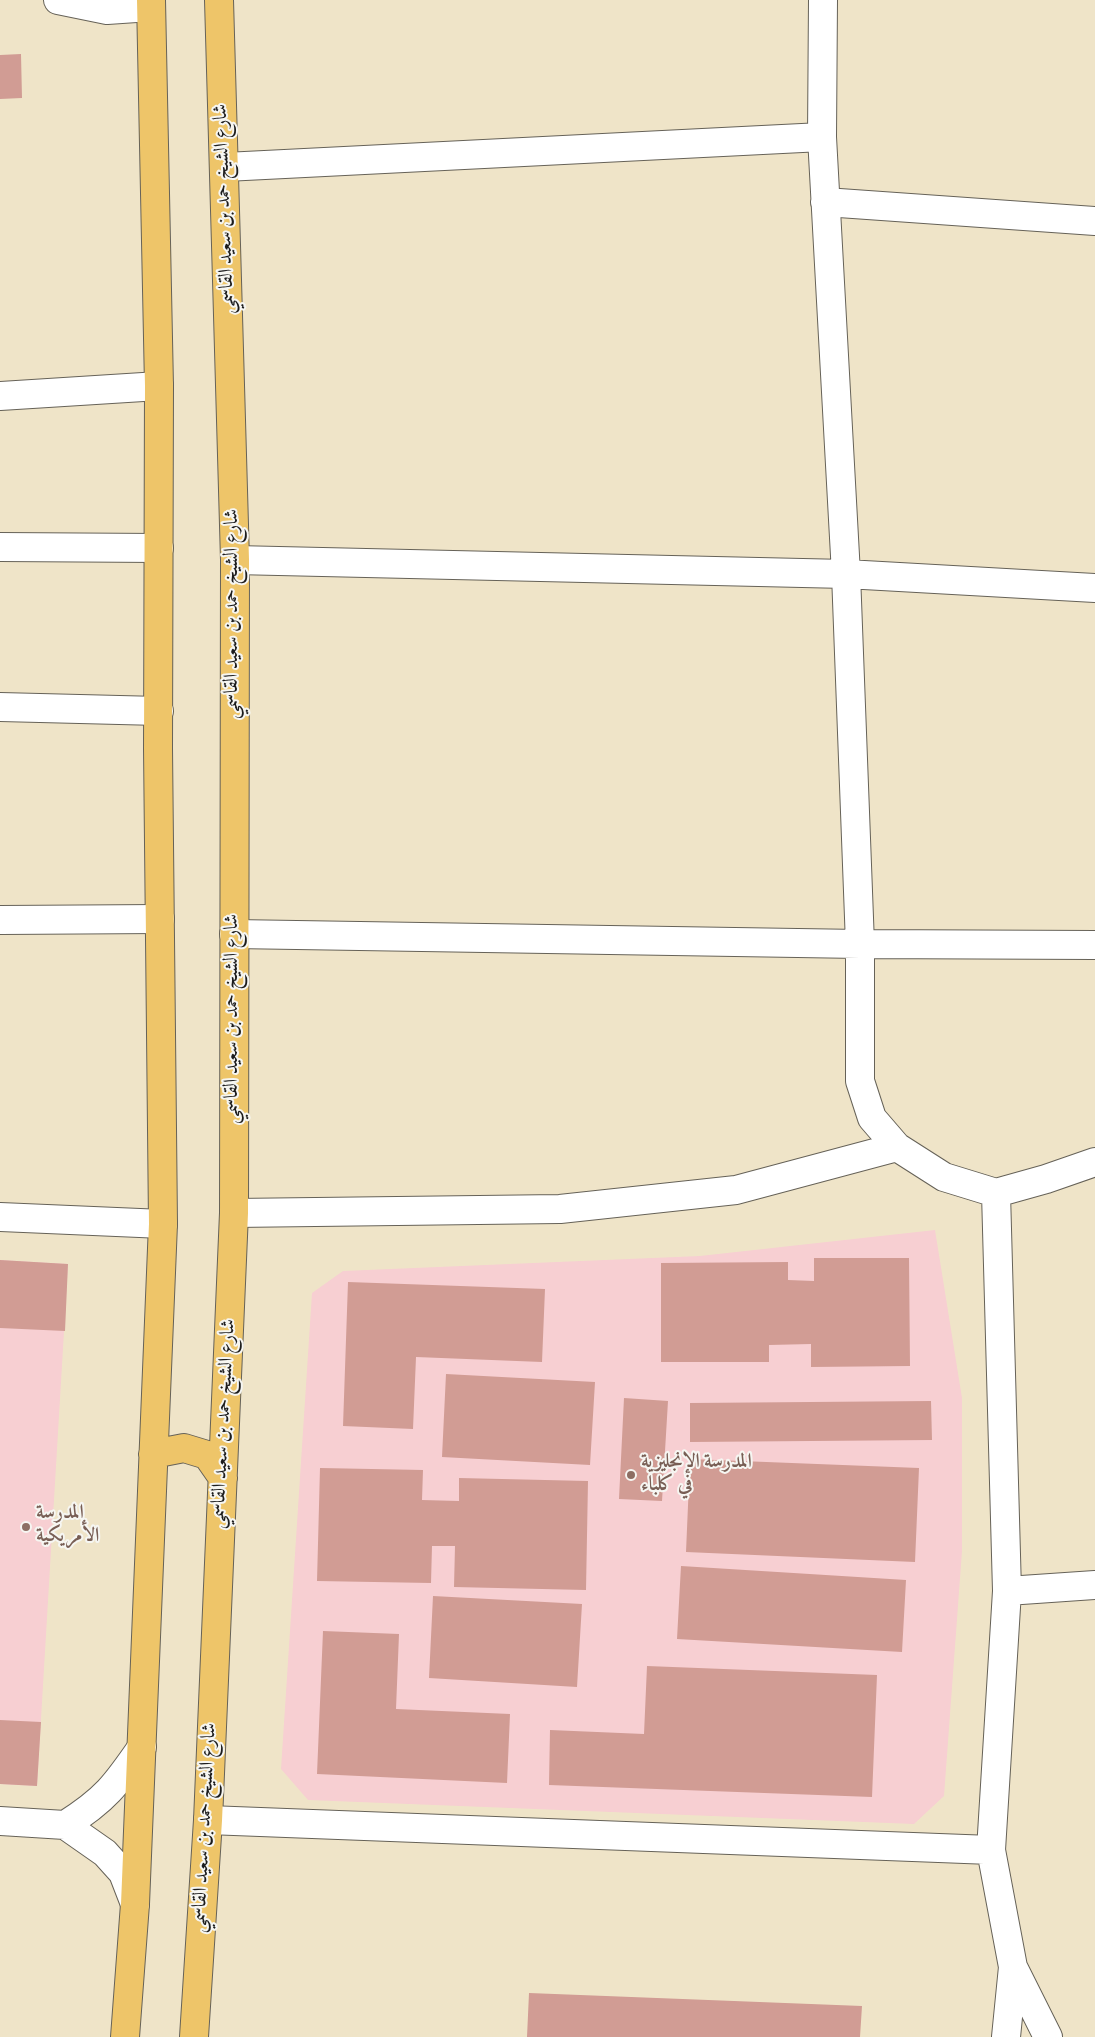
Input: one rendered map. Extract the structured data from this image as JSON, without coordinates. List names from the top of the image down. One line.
{"streets":{"main road":["شارع الشيخ حمد بن سعيد القاسمي"]},"places":["المدرسة الإنجليزية في كلباء","المدرسة الأمريكية"]}
